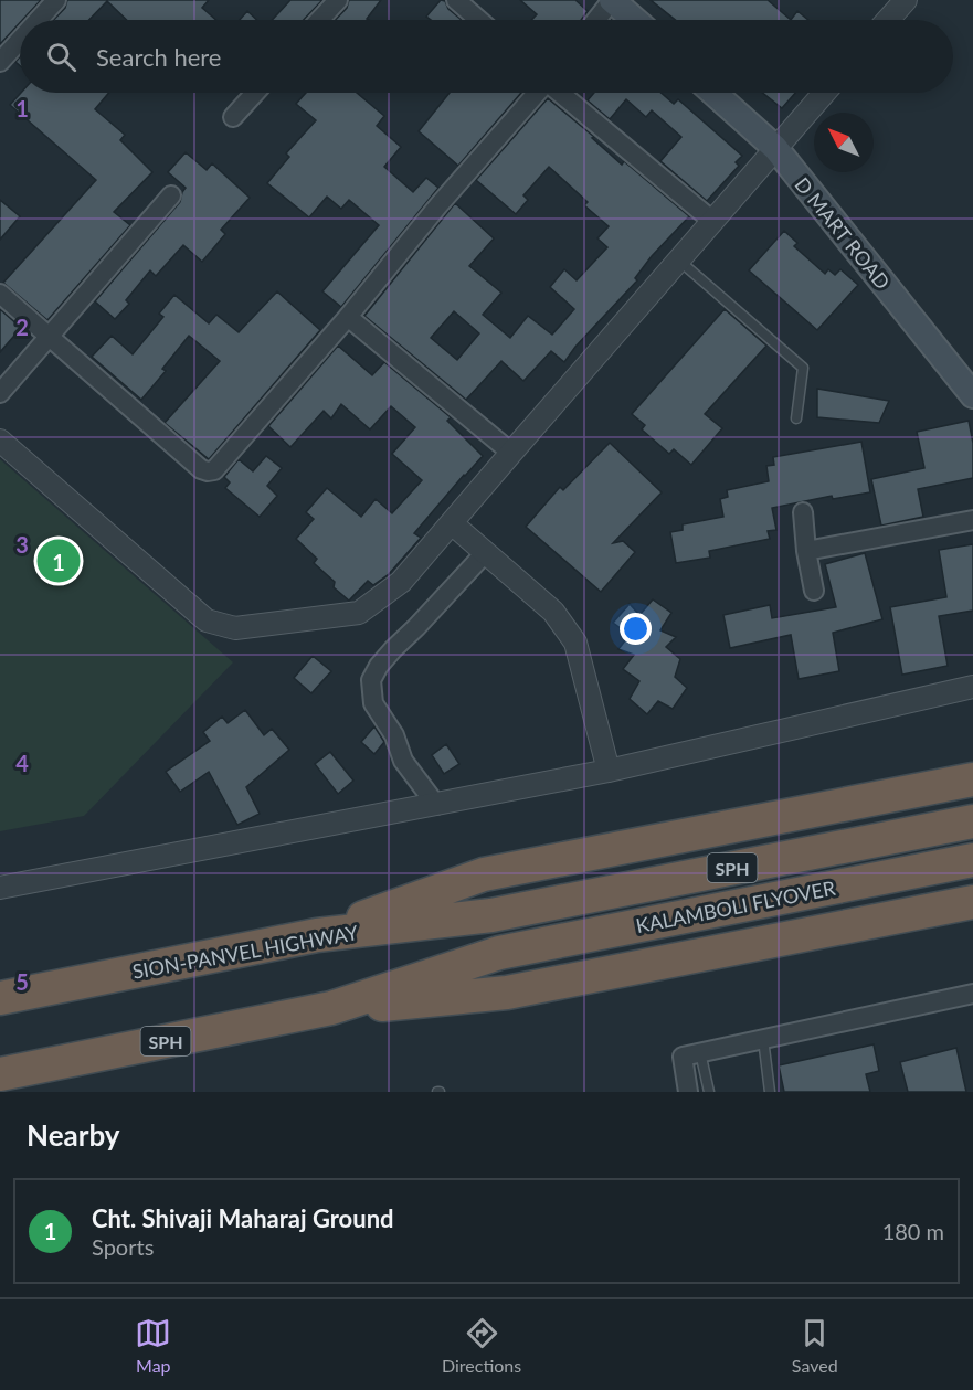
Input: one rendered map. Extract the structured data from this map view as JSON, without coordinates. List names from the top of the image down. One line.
{"streets":{"highway":["SPH","KALAMBOLI FLYOVER","SION-PANVEL HIGHWAY"],"main road":["D MART ROAD"]},"crossings":[["SPH","KALAMBOLI FLYOVER"],["KALAMBOLI FLYOVER","SION-PANVEL HIGHWAY"]],"north":"top left","page":{"search":"Search here","pins":"1","heading":"Nearby","list":[{"mark":"1","name":"Cht. Shivaji Maharaj Ground","note":"Sports","value":"180 m"}],"nav":["Map","Directions","Saved"]},"grid":{"rows":["1","2","3","4","5"]}}
